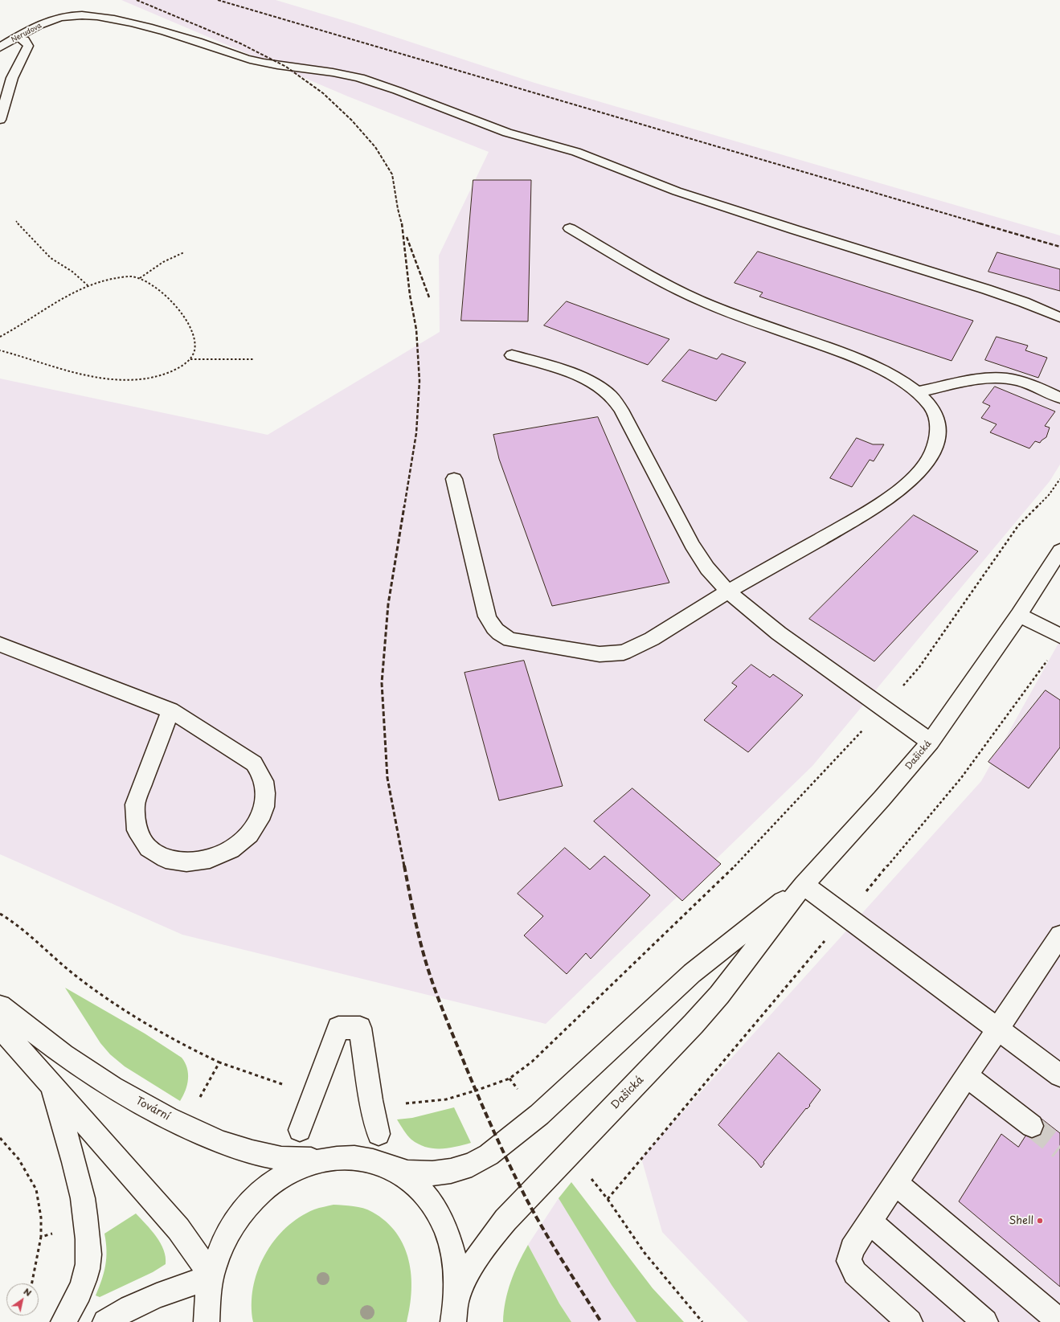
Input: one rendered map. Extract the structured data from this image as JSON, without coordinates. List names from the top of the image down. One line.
{"streets":{"street":["Nerudova","Dašická","Tovární"]},"places":["Shell"],"north":"top right"}
